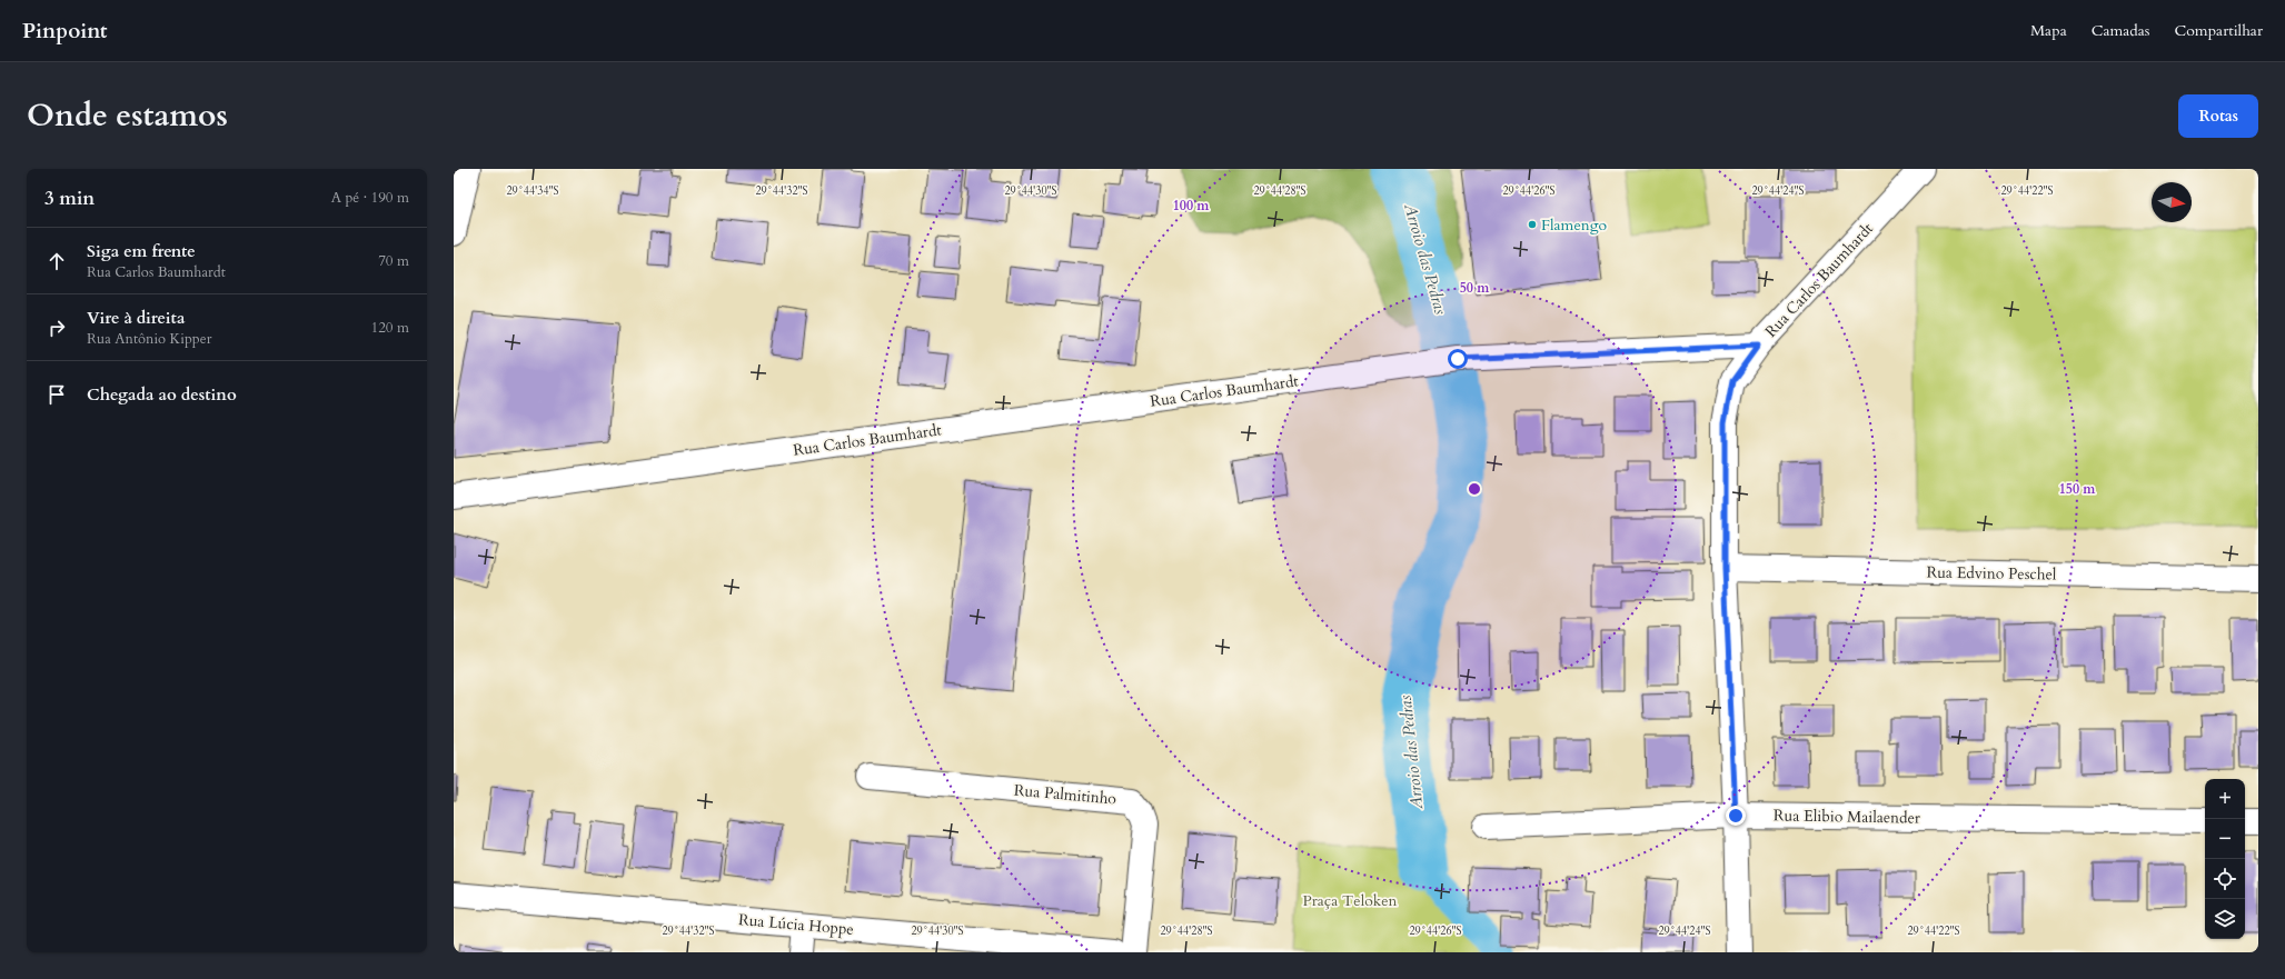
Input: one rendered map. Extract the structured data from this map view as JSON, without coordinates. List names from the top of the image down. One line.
{"streets":{"street":["Rua Carlos Baumhardt","Rua Edvino Peschel","Rua Palmitinho","Rua Elibio Mailaender","Rua Lúcia Hoppe"]},"water":["Arroio das Pedras"],"parks":["Praça Teloken"],"places":["Flamengo"],"north":"right","page":{"header":"Pinpoint","nav":["Mapa","Camadas","Compartilhar"],"title":"Onde estamos","buttons":"Rotas","heading":["3 min","A pé · 190 m"],"list":[["Siga em frente","Rua Carlos Baumhardt","70 m"],["Vire à direita","Rua Antônio Kipper","120 m"],"Chegada ao destino"],"map_buttons":["+","−"]},"coordinates":["29°44'34\"S","29°44'32\"S","29°44'30\"S","29°44'28\"S","29°44'26\"S","29°44'24\"S","29°44'22\"S"],"rings":["100 m","50 m","150 m"]}
